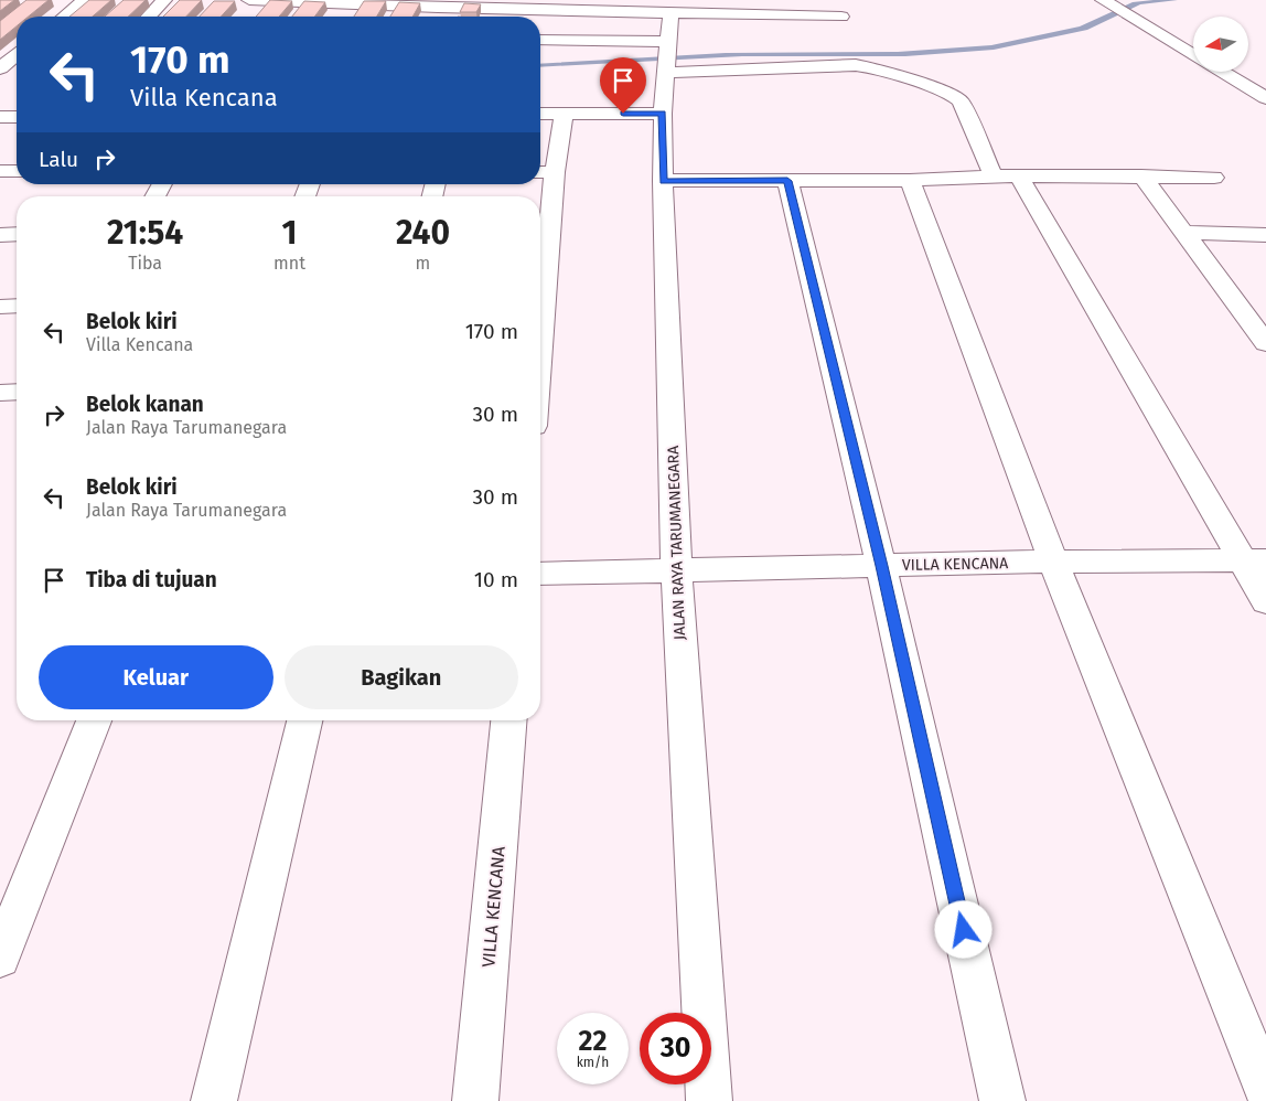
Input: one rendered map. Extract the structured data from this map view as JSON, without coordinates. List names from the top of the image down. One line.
{"streets":{"street":["JALAN RAYA TARUMANEGARA","VILLA KENCANA"]},"crossings":[["JALAN RAYA TARUMANEGARA","VILLA KENCANA"]],"north":"left","page":{"turn":["170 m","Villa Kencana"],"then":"Lalu","eta":["21:54","Tiba","1","mnt","240","m"],"list":[{"name":"Belok kiri","note":"Villa Kencana","value":"170 m"},{"name":"Belok kanan","note":"Jalan Raya Tarumanegara","value":"30 m"},{"name":"Belok kiri","note":"Jalan Raya Tarumanegara","value":"30 m"},{"name":"Tiba di tujuan","value":"10 m"}],"buttons":["Keluar","Bagikan"],"speed":"22 km/h","limit":"30"}}
